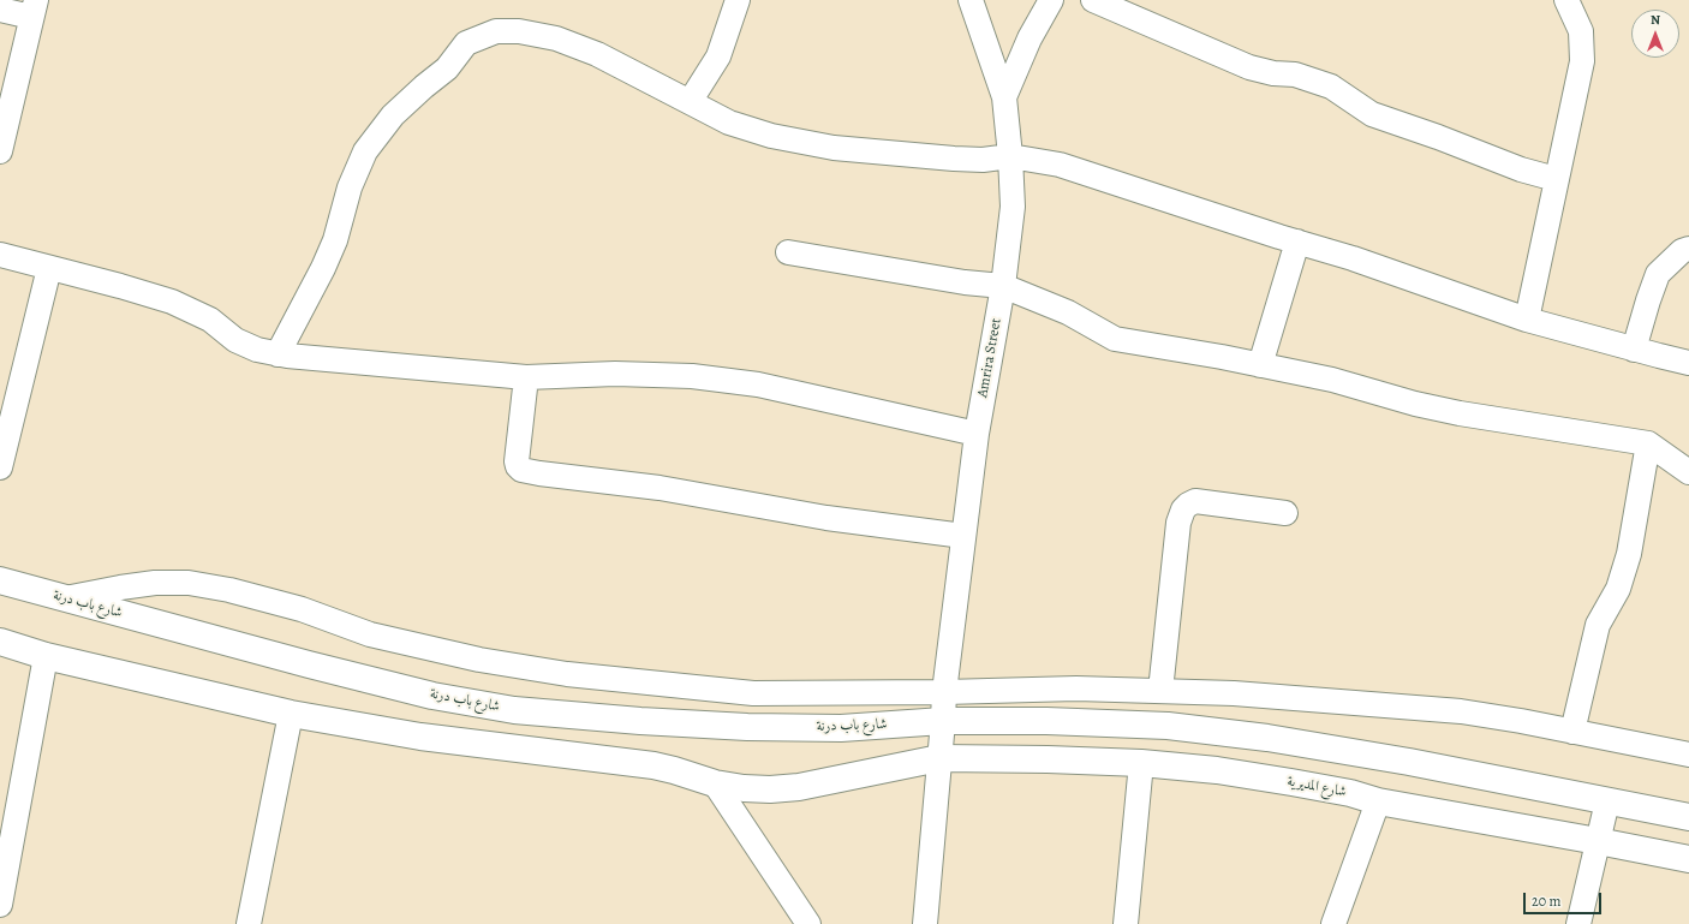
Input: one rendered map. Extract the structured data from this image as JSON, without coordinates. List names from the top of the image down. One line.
{"streets":{"main road":["شارع باب درنة","شارع المديرية"],"street":["Amrira Street"]},"crossings":[["Amrira Street","شارع باب درنة"],["Amrira Street","شارع المديرية"]],"scale_bar":"20 m","north":"top"}
